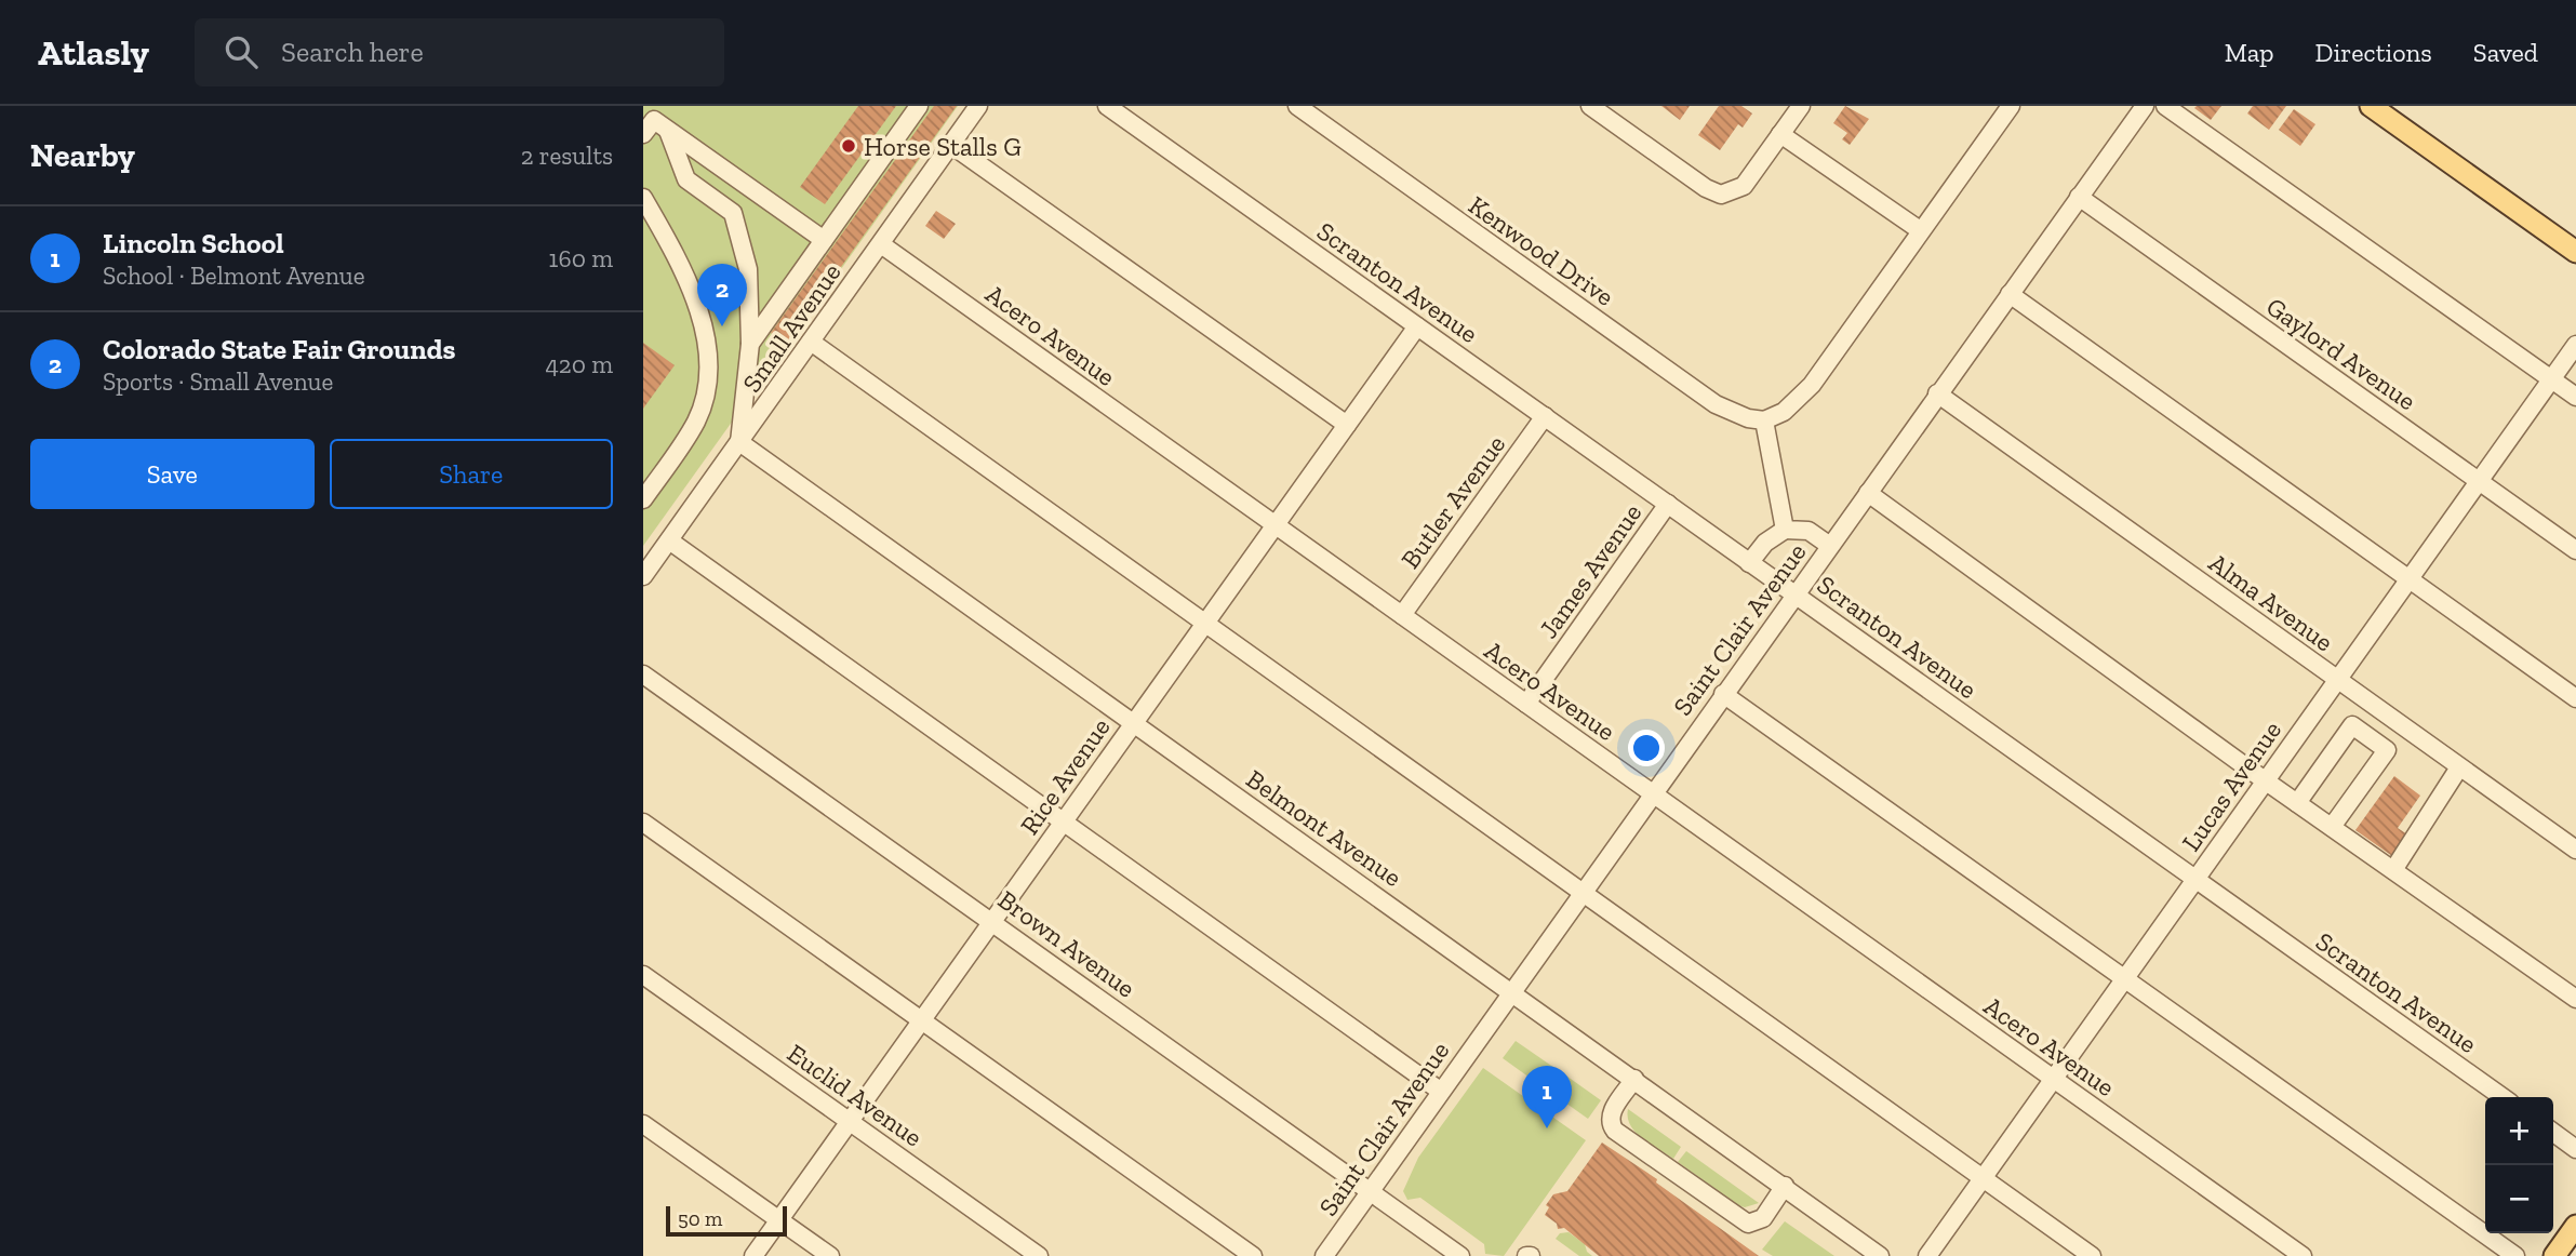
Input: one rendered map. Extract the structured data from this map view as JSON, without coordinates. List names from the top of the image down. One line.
{"streets":{"street":["Kenwood Drive","Scranton Avenue","Small Avenue","Acero Avenue","Gaylord Avenue","Butler Avenue","James Avenue","Alma Avenue","Saint Clair Avenue","Rice Avenue","Lucas Avenue","Belmont Avenue","Brown Avenue","Euclid Avenue"]},"crossings":[["Scranton Avenue","Butler Avenue"],["Scranton Avenue","James Avenue"],["Scranton Avenue","Saint Clair Avenue"],["Scranton Avenue","Rice Avenue"],["Scranton Avenue","Lucas Avenue"],["Small Avenue","Acero Avenue"],["Small Avenue","Belmont Avenue"],["Acero Avenue","Butler Avenue"],["Acero Avenue","James Avenue"],["Acero Avenue","Saint Clair Avenue"],["Acero Avenue","Rice Avenue"],["Acero Avenue","Lucas Avenue"],["Gaylord Avenue","Saint Clair Avenue"],["Gaylord Avenue","Lucas Avenue"],["Alma Avenue","Saint Clair Avenue"],["Alma Avenue","Lucas Avenue"],["Saint Clair Avenue","Belmont Avenue"],["Saint Clair Avenue","Brown Avenue"],["Rice Avenue","Belmont Avenue"],["Rice Avenue","Brown Avenue"],["Rice Avenue","Euclid Avenue"]],"places":["Horse Stalls G"],"scale_bar":"50 m","page":{"header":"Atlasly","search":"Search here","nav":["Map","Directions","Saved"],"heading":["Nearby","2 results"],"list":[{"mark":"1","name":"Lincoln School","note":"School · Belmont Avenue","value":"160 m"},{"mark":"2","name":"Colorado State Fair Grounds","note":"Sports · Small Avenue","value":"420 m"}],"pins":["2","1"],"buttons":["Save","Share"],"map_buttons":["+","−"],"scale":"50 m"}}
